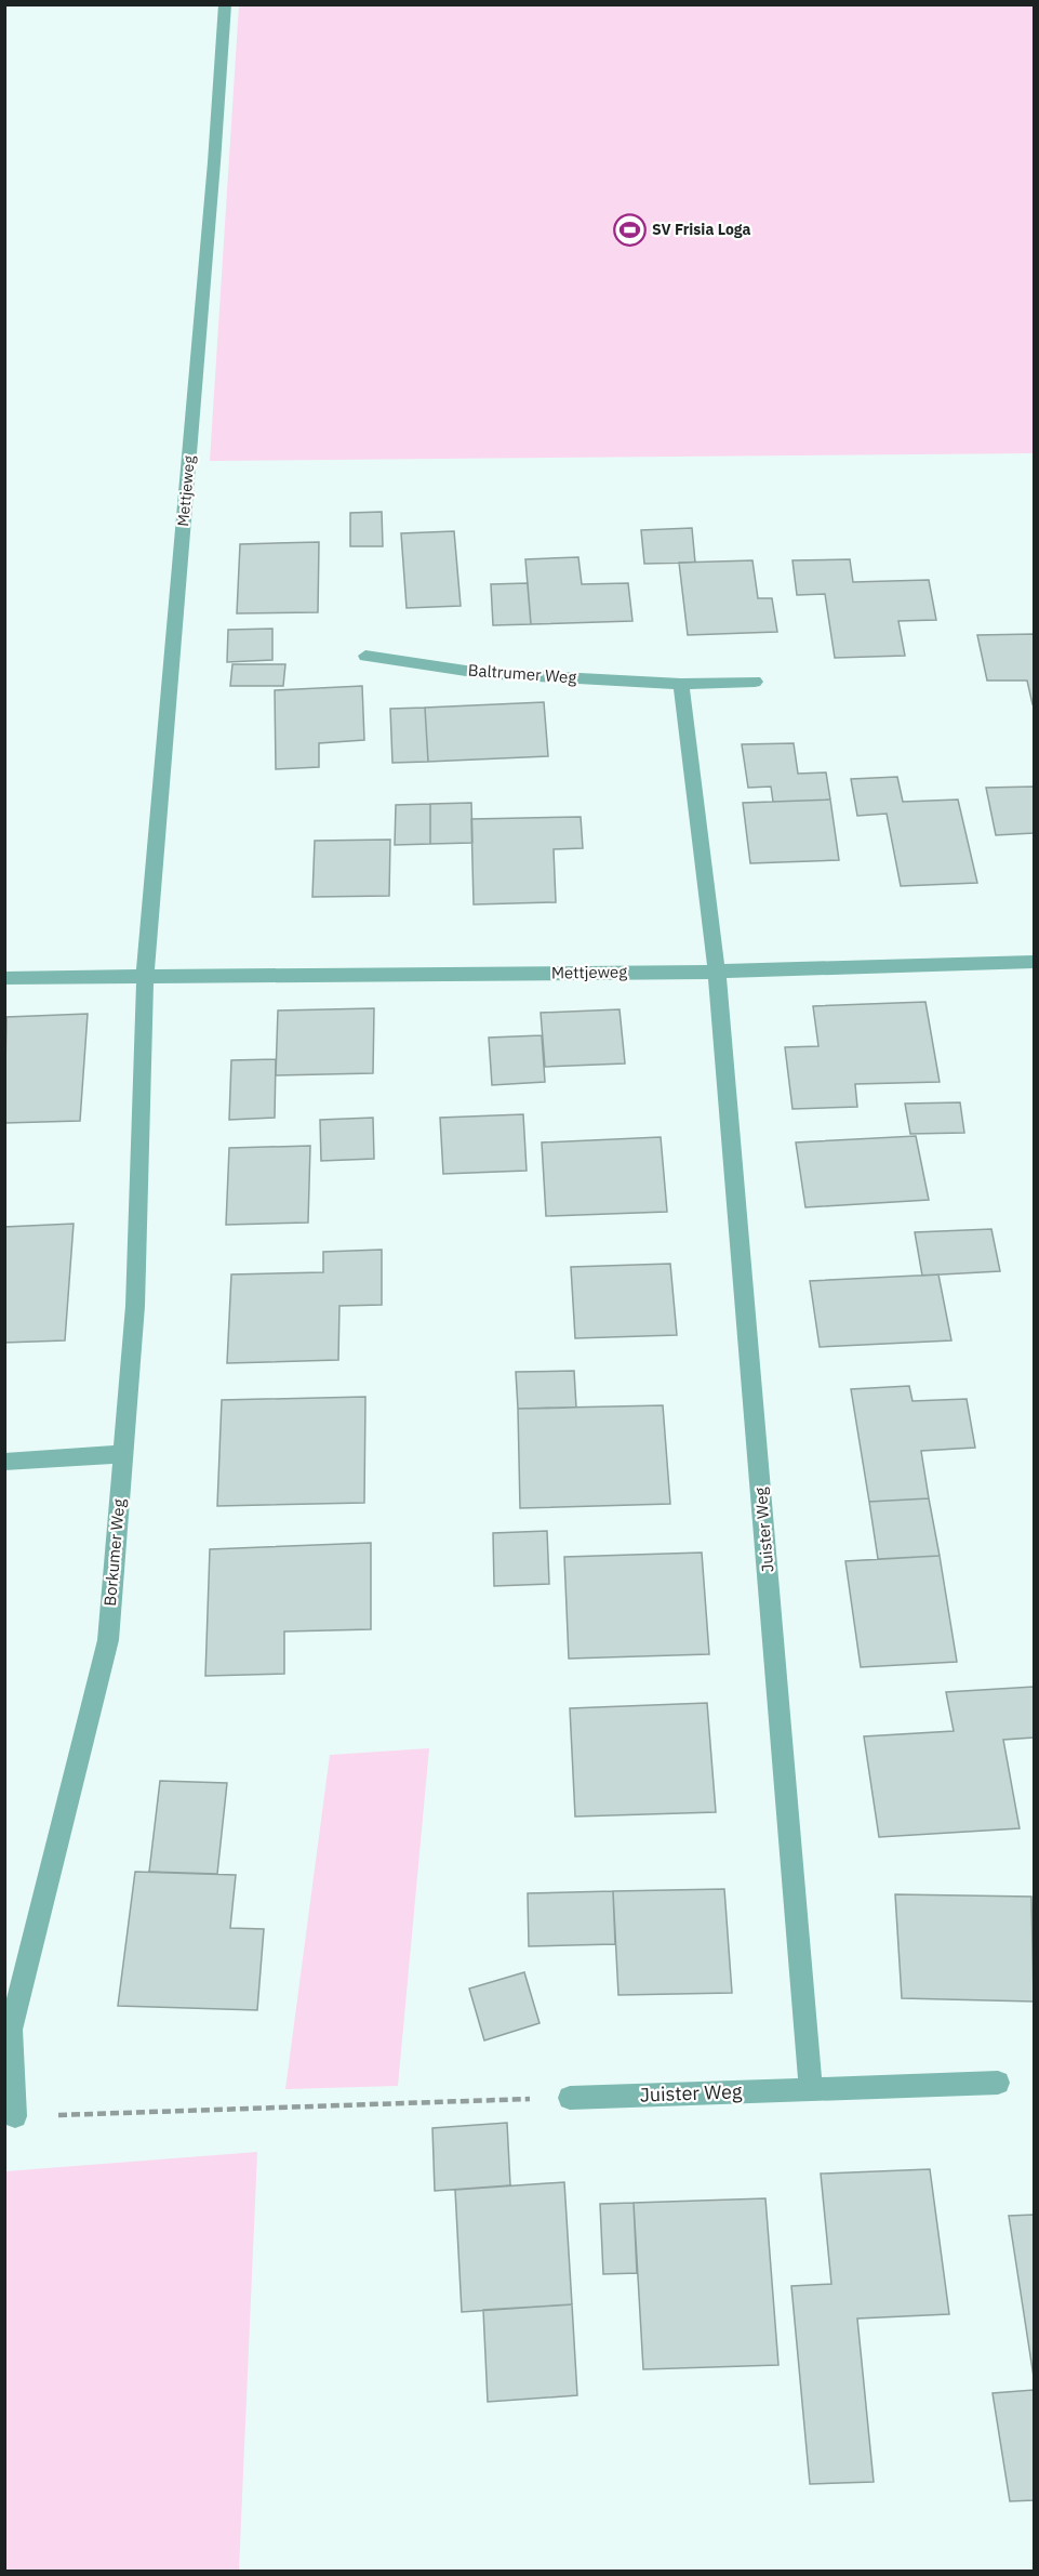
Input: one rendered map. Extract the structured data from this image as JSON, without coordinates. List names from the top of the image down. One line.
{"streets":{"street":["Mettjeweg","Baltrumer Weg","Juister Weg","Borkumer Weg"]},"crossings":[["Mettjeweg","Juister Weg"],["Mettjeweg","Borkumer Weg"]],"places":{"sports":["SV Frisia Loga"]}}
